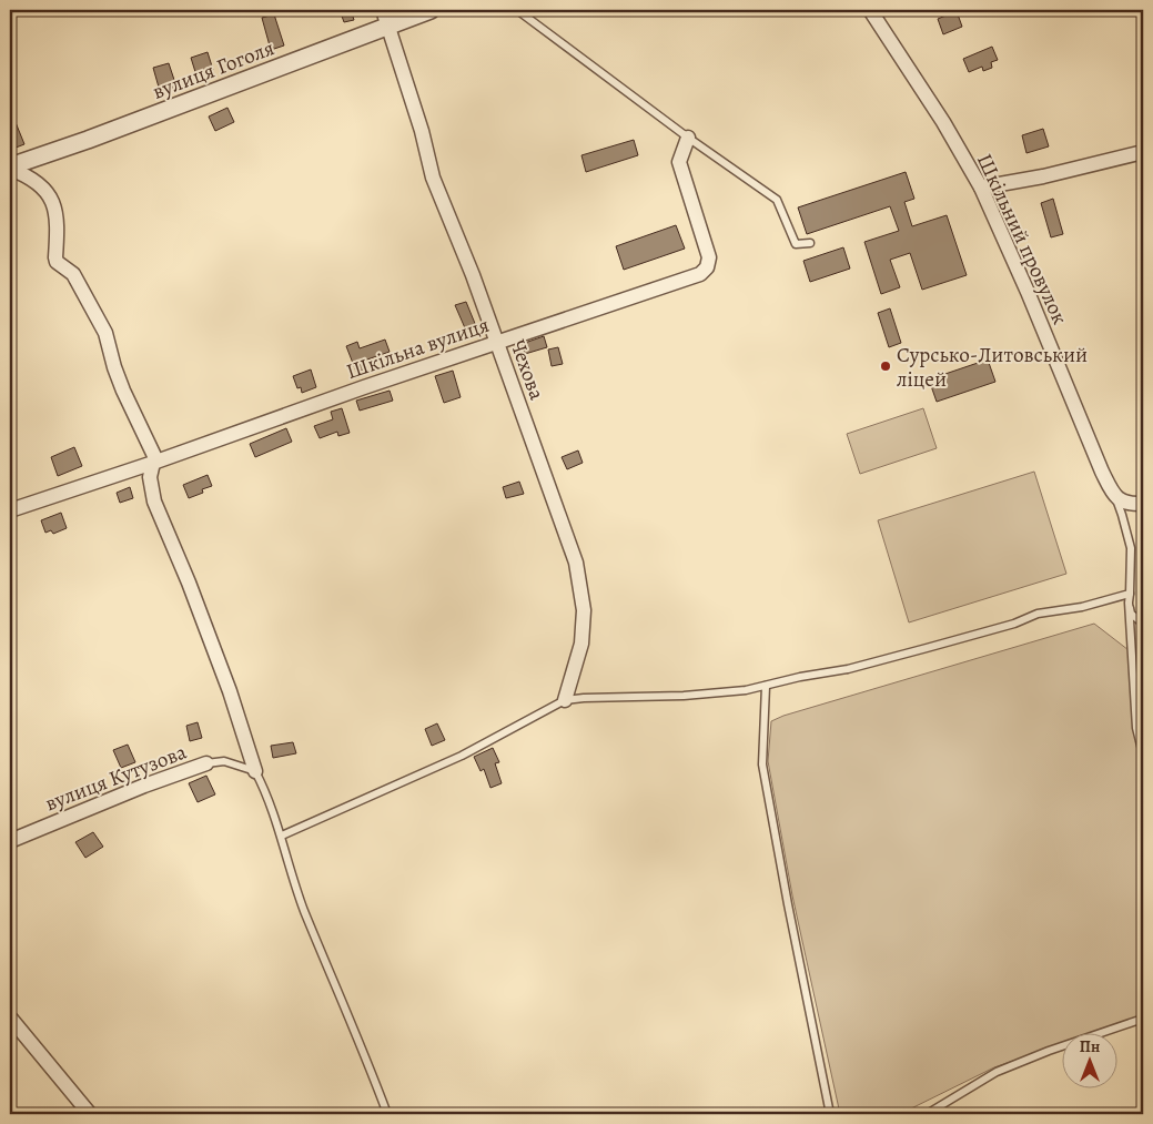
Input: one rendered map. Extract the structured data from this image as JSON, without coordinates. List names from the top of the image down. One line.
{"streets":{"street":["вулиця Гоголя","Шкільний провулок","Шкільна вулиця","Чехова","вулиця Кутузова"]},"crossings":[["вулиця Гоголя","Чехова"],["Шкільна вулиця","Чехова"]],"places":["Сурсько-Литовський ліцей"],"north":"top"}
